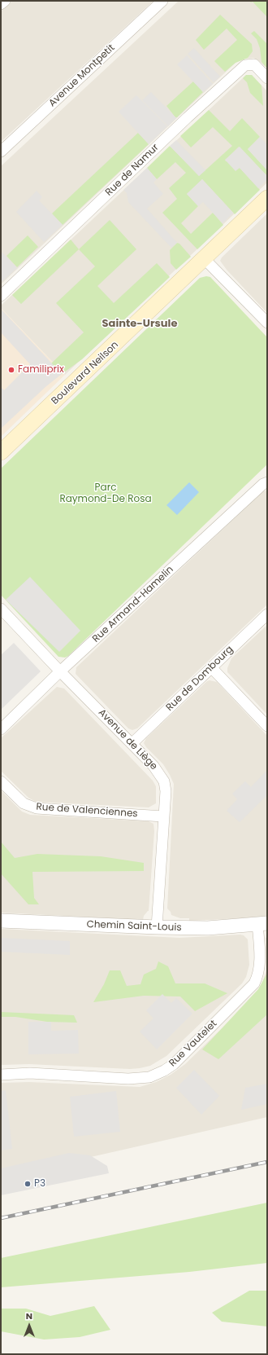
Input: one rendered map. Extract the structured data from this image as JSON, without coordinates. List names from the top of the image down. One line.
{"streets":{"main road":["Boulevard Neilson"],"street":["Avenue Montpetit","Rue de Namur","Rue Armand-Hamelin","Rue de Dombourg","Avenue de Liège","Rue de Valenciennes","Chemin Saint-Louis","Rue Vautelet"]},"crossings":[["Rue Armand-Hamelin","Avenue de Liège"],["Rue de Dombourg","Avenue de Liège"],["Avenue de Liège","Rue de Valenciennes"],["Avenue de Liège","Chemin Saint-Louis"],["Chemin Saint-Louis","Rue Vautelet"]],"districts":["Sainte-Ursule"],"parks":["Parc Raymond-De Rosa"],"places":["Familiprix","P3"],"north":"top"}
